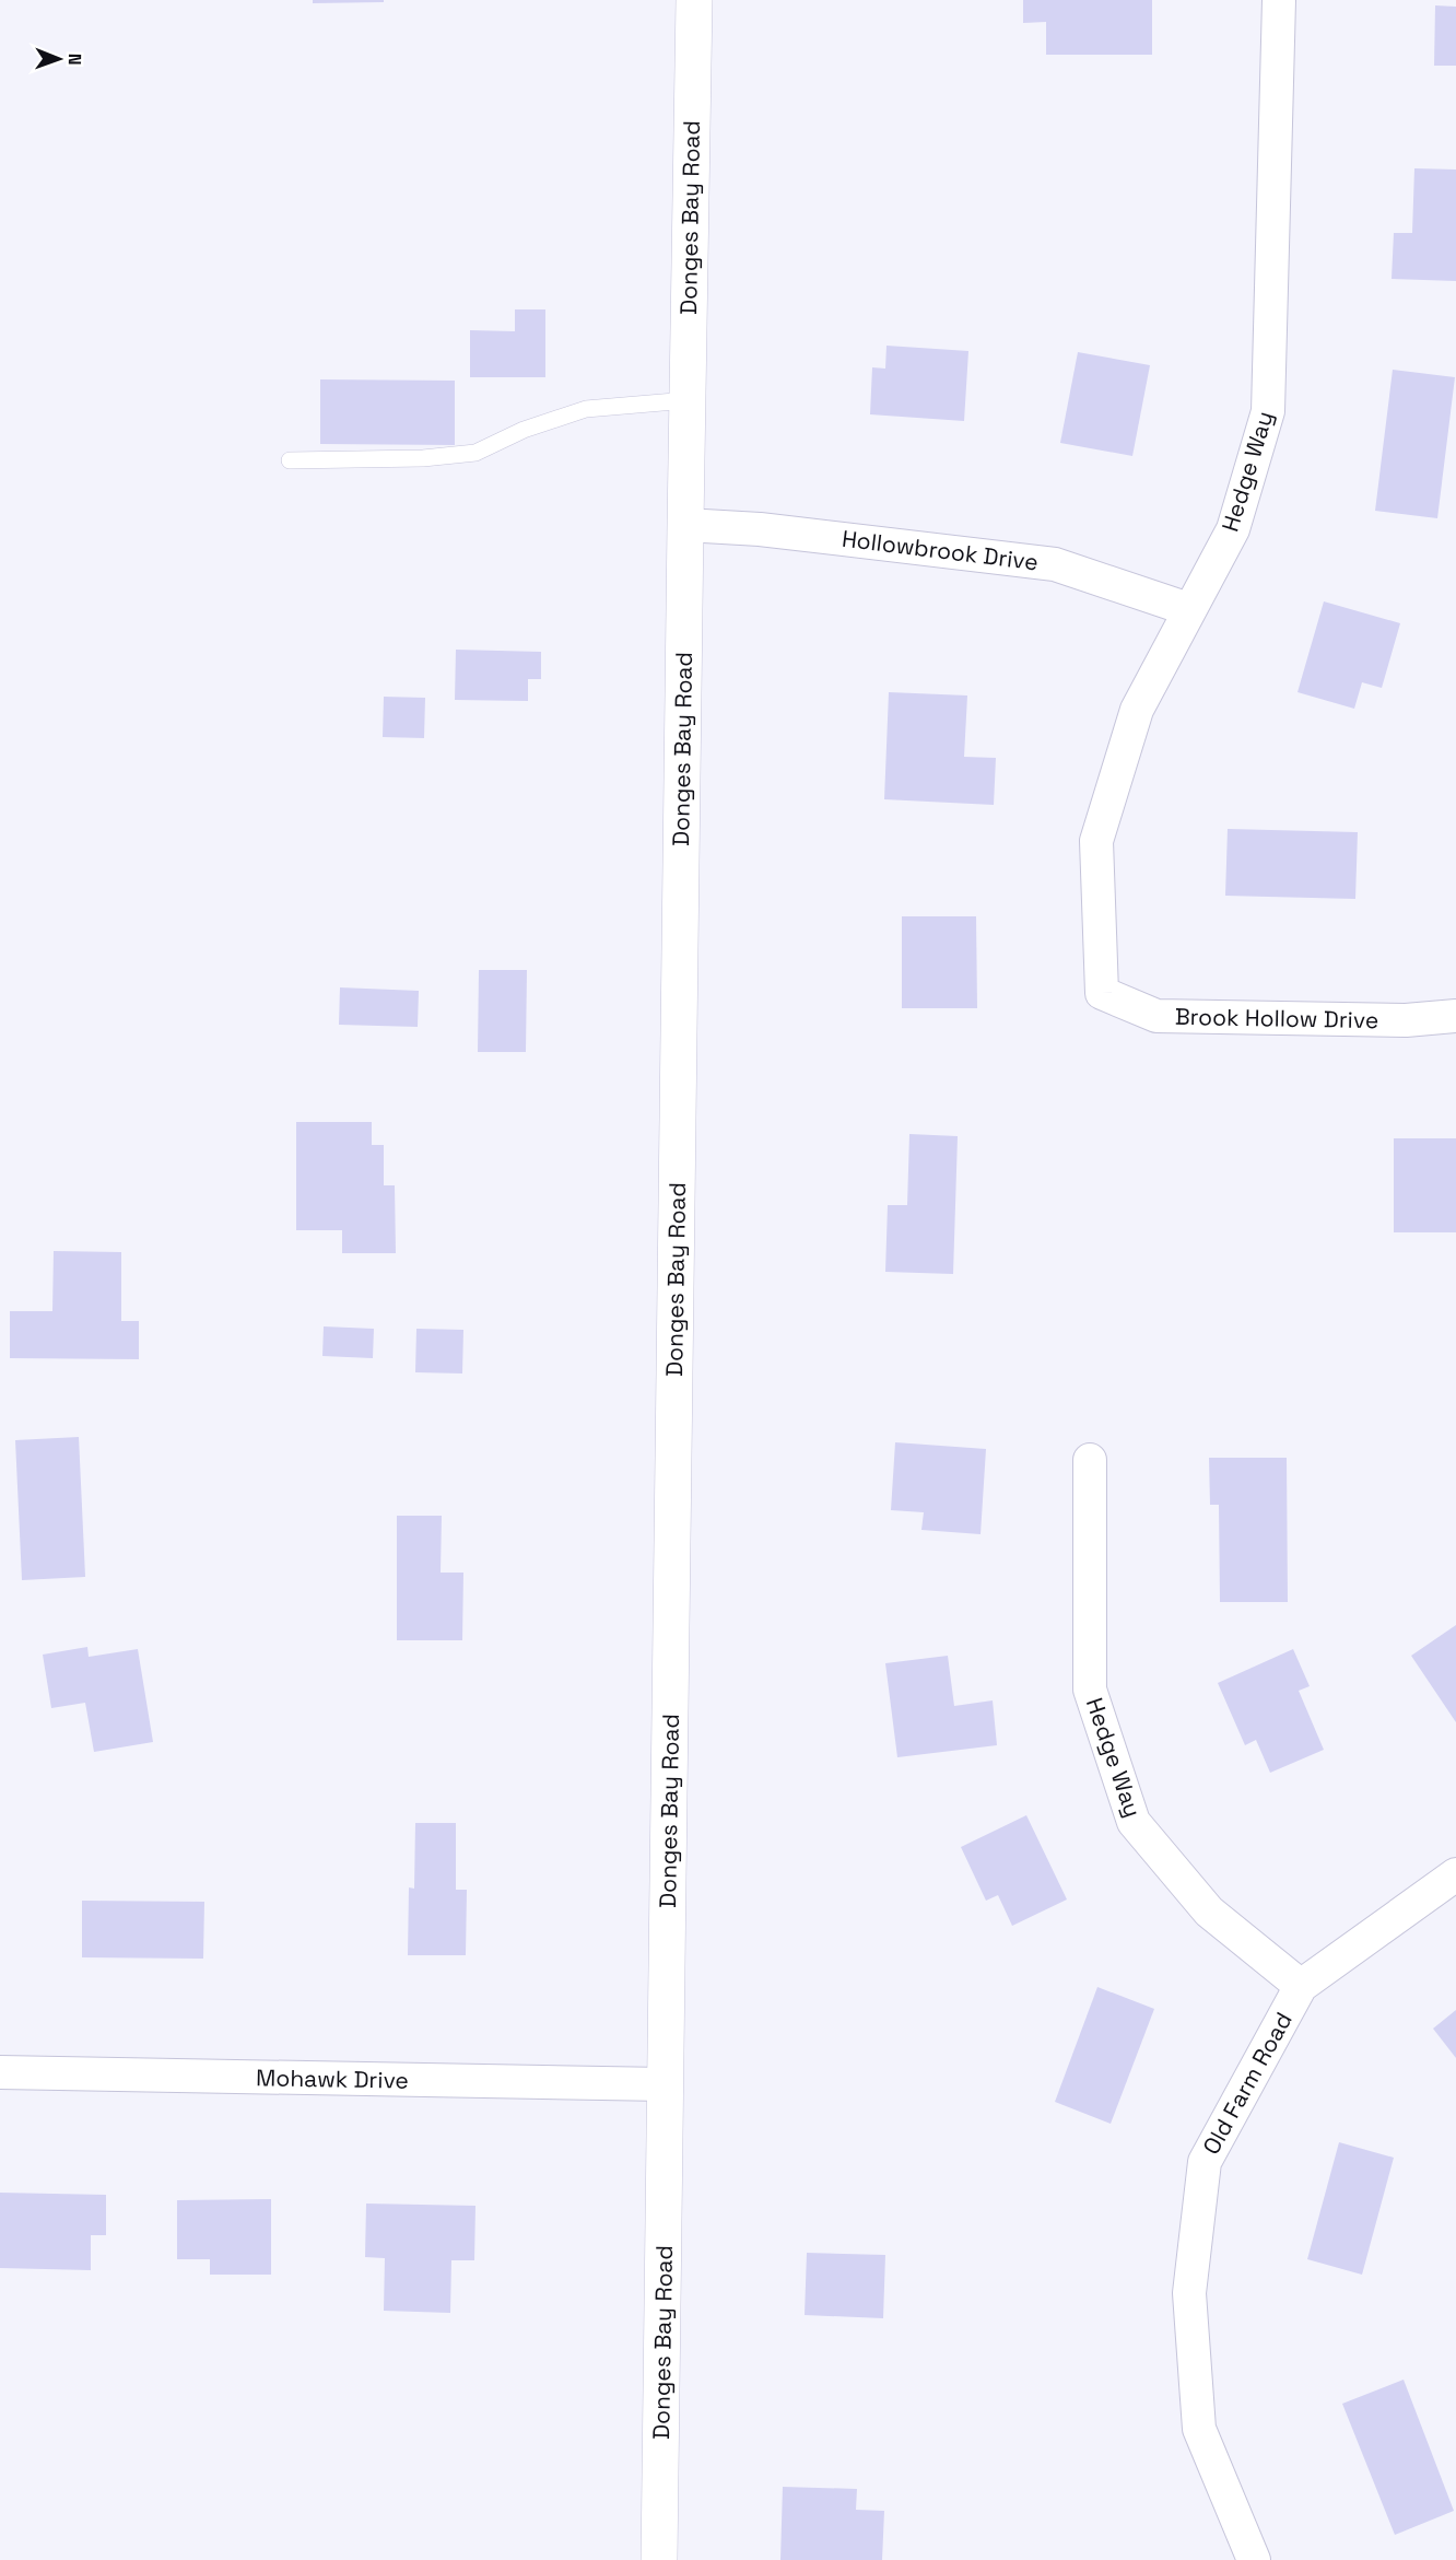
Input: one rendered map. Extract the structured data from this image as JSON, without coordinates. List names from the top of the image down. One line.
{"streets":{"street":["Donges Bay Road","Hedge Way","Hollowbrook Drive","Brook Hollow Drive","Mohawk Drive","Old Farm Road"]},"crossings":[["Donges Bay Road","Hollowbrook Drive"],["Donges Bay Road","Mohawk Drive"],["Hedge Way","Hollowbrook Drive"],["Hedge Way","Brook Hollow Drive"],["Hedge Way","Old Farm Road"]],"north":"right"}
